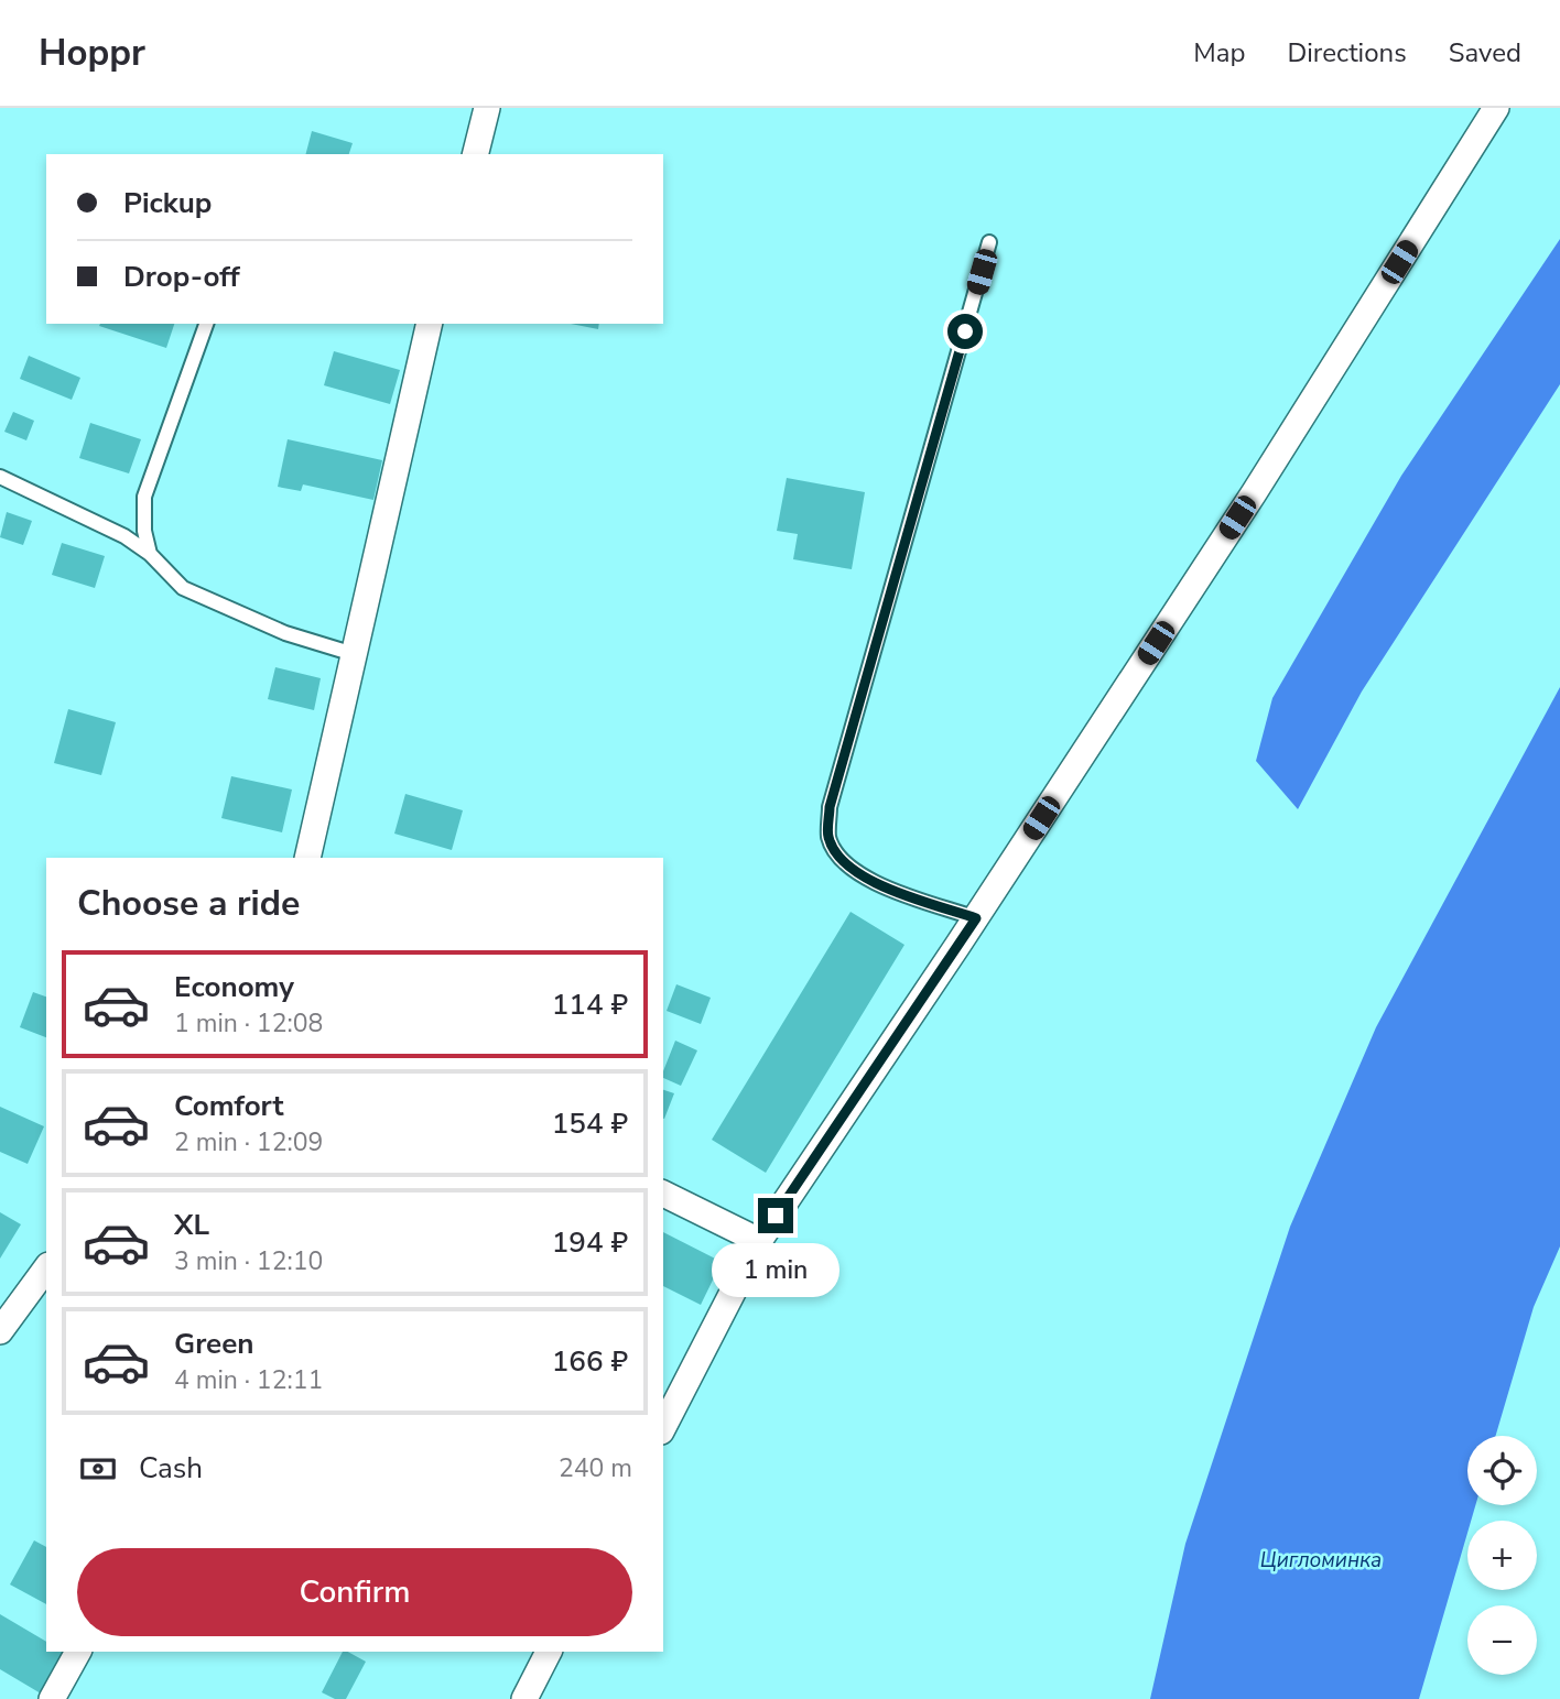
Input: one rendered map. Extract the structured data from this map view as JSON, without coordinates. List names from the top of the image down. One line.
{"water":["Цигломинка"],"page":{"header":"Hoppr","nav":["Map","Directions","Saved"],"banner":["Pickup","Drop-off"],"heading":"Choose a ride","list":[{"name":"Economy","note":"1 min · 12:08","value":"114 ₽"},{"name":"Comfort","note":"2 min · 12:09","value":"154 ₽"},{"name":"XL","note":"3 min · 12:10","value":"194 ₽"},{"name":"Green","note":"4 min · 12:11","value":"166 ₽"}],"bubble":"1 min","pay":["Cash","240 m"],"map_buttons":["+","−"],"buttons":"Confirm"}}
